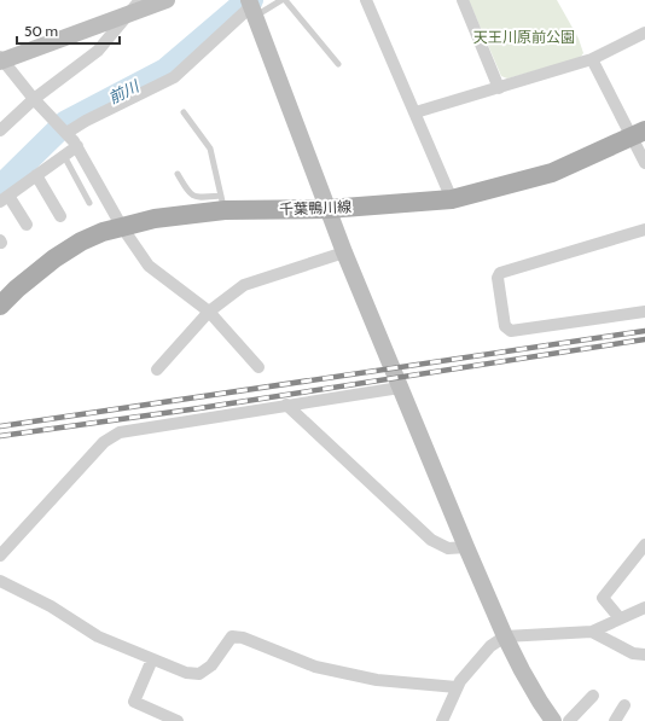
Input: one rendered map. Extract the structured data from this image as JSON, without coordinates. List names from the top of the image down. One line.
{"streets":{"main road":["千葉鴨川線"]},"water":["前川"],"parks":["天王川原前公園"],"scale_bar":"50 m"}
